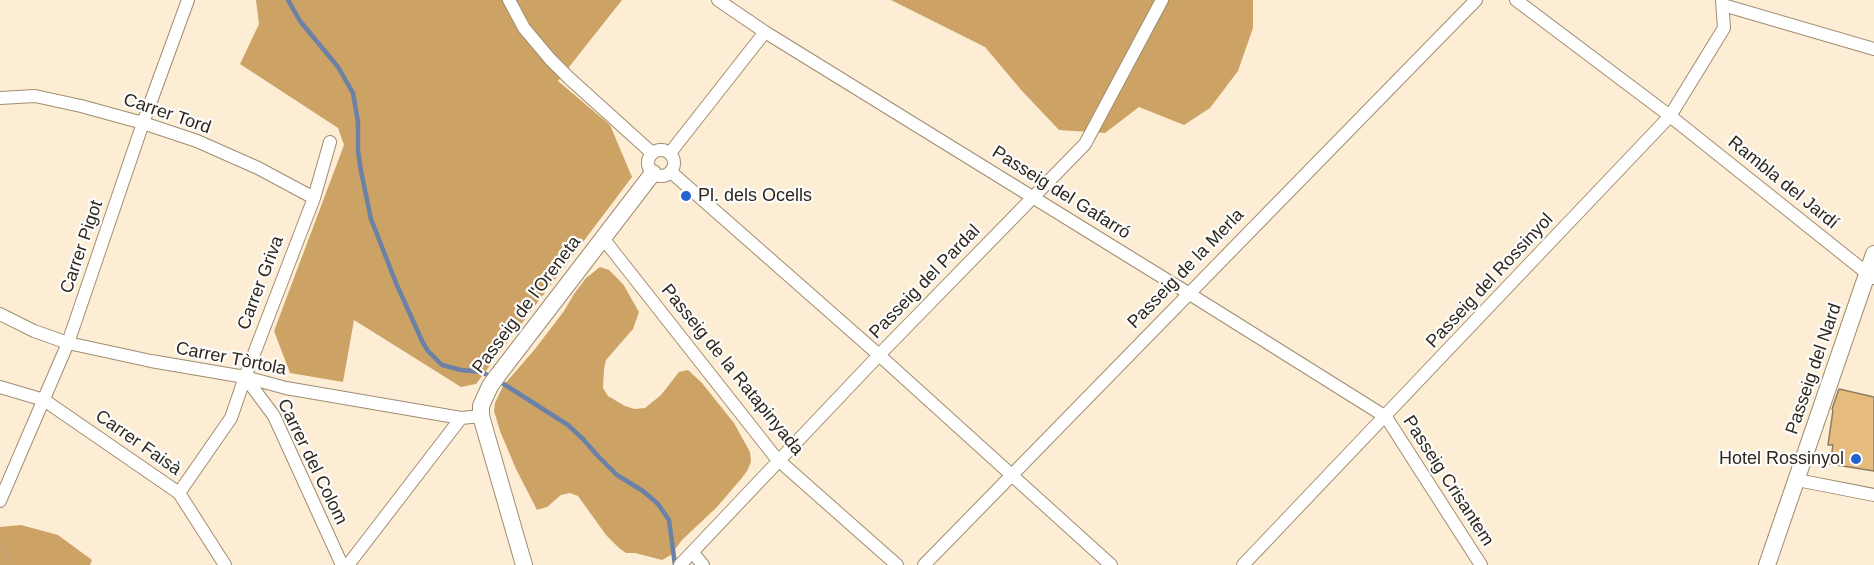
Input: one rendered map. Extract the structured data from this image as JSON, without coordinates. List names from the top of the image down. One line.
{"streets":{"street":["Carrer Tord","Rambla del Jardí","Passeig del Gafarró","Carrer Pigot","Passeig de la Merla","Passeig del Rossinyol","Passeig del Pardal","Carrer Griva","Passeig de l'Oreneta","Carrer Tòrtola","Passeig del Nard","Passeig de la Ratapinyada","Carrer Faisà","Carrer del Colom","Passeig Crisantem"]},"crossings":[["Carrer Tord","Carrer Pigot"],["Carrer Tord","Carrer Griva"],["Rambla del Jardí","Passeig del Rossinyol"],["Rambla del Jardí","Passeig del Nard"],["Passeig del Gafarró","Passeig de la Merla"],["Passeig del Gafarró","Passeig del Rossinyol"],["Passeig del Gafarró","Passeig del Pardal"],["Passeig del Gafarró","Passeig Crisantem"],["Carrer Pigot","Carrer Tòrtola"],["Carrer Pigot","Carrer Faisà"],["Passeig del Rossinyol","Passeig Crisantem"],["Passeig del Pardal","Passeig de la Ratapinyada"],["Carrer Griva","Carrer Tòrtola"],["Carrer Griva","Carrer Faisà"],["Carrer Griva","Carrer del Colom"],["Passeig de l'Oreneta","Passeig de la Ratapinyada"],["Carrer Tòrtola","Carrer del Colom"]],"places":["Pl. dels Ocells","Hotel Rossinyol"]}
